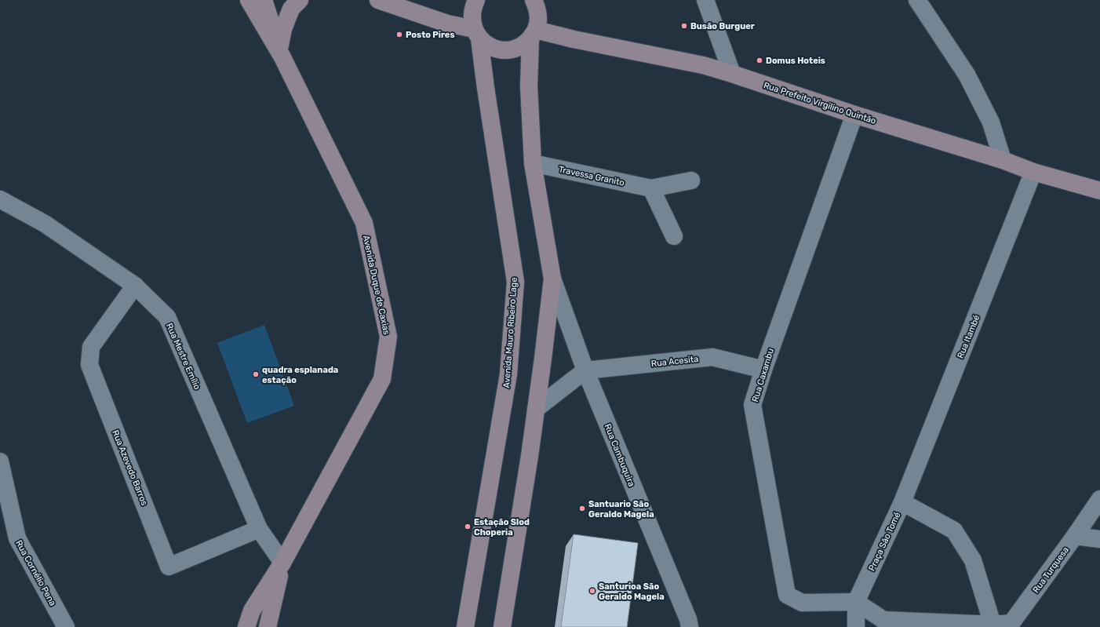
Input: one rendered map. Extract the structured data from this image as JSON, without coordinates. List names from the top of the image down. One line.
{"streets":{"street":["Rua Prefeito Virgilino Quintão","Travessa Granito","Avenida Duque de Caxias","Avenida Mauro Ribeiro Lage","Rua Itambé","Rua Mestre Emílio","Rua Acesita","Rua Caxambu","Rua Cambuquira","Rua Azevedo Barros","Praça São Tomé","Rua Turquesa","Rua Cornélio Pena"]},"crossings":[["Rua Prefeito Virgilino Quintão","Rua Itambé"],["Rua Prefeito Virgilino Quintão","Rua Caxambu"],["Avenida Duque de Caxias","Rua Mestre Emílio"],["Rua Itambé","Praça São Tomé"],["Rua Mestre Emílio","Rua Azevedo Barros"],["Rua Acesita","Rua Caxambu"],["Rua Acesita","Rua Cambuquira"],["Rua Caxambu","Praça São Tomé"],["Praça São Tomé","Rua Turquesa"]],"places":["Busão Burguer","Posto Pires","Domus Hoteis","quadra esplanada estação","Santuario São Geraldo Magela","Estação Slod Choperia","Santurioa São Geraldo Magela"]}
